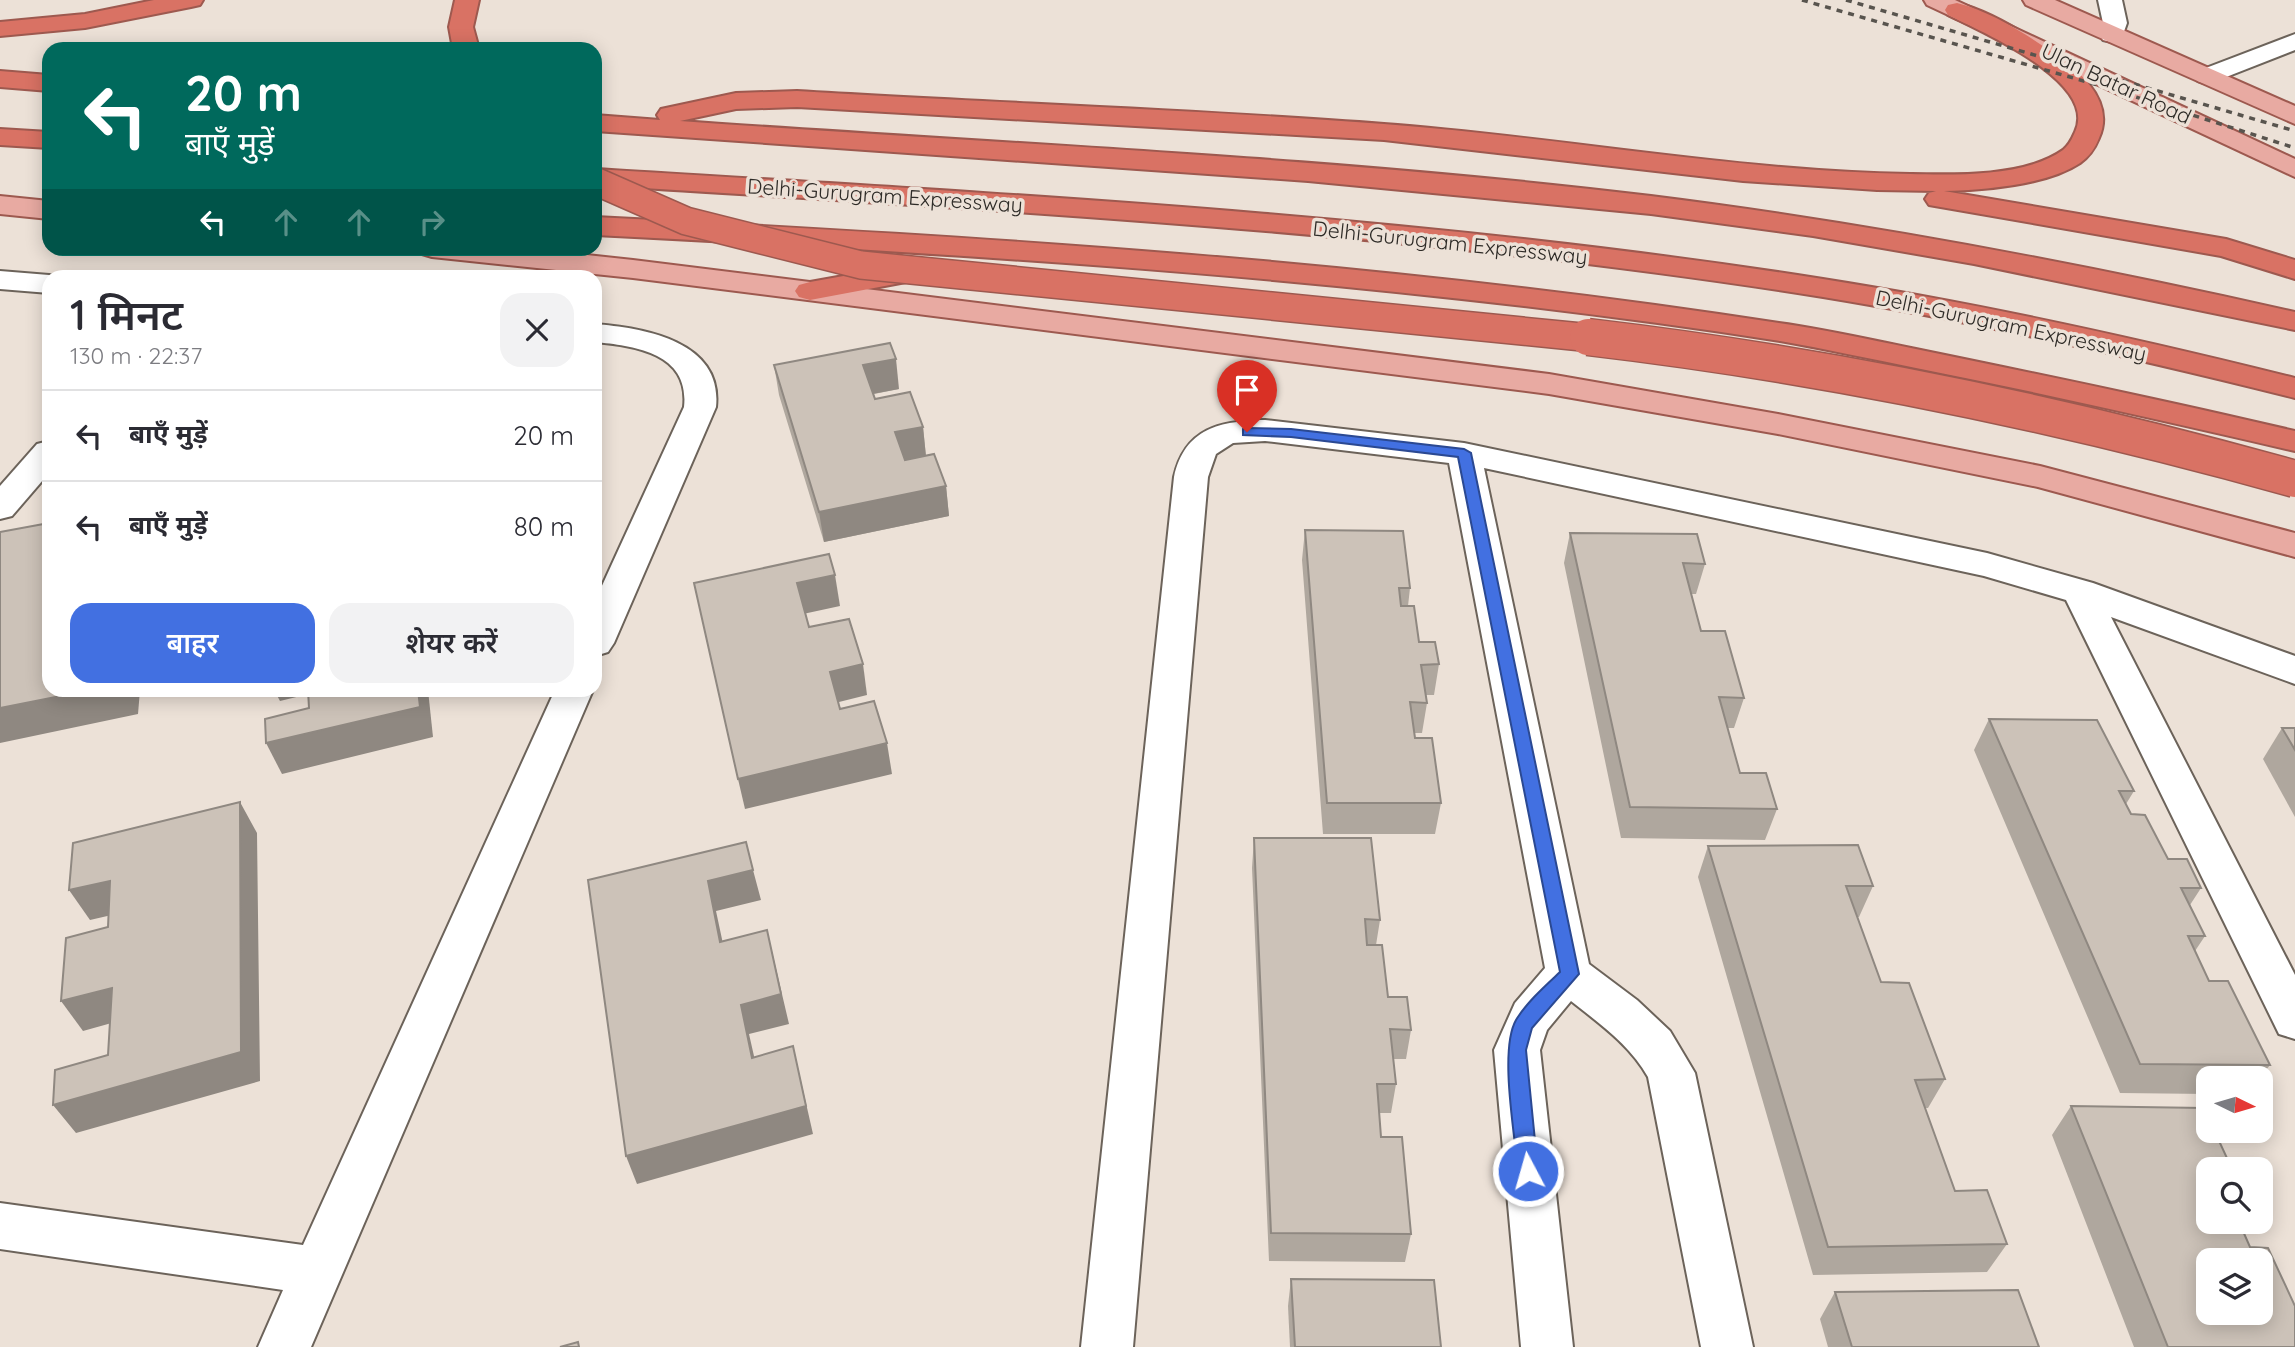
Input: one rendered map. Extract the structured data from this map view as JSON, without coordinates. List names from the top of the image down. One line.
{"streets":{"highway":["Delhi-Gurugram Expressway"],"main road":["Ulan Batar Road"]},"north":"right","page":{"turn":["20 m","बाएँ मुड़ें"],"heading":["1 मिनट","130 m · 22:37"],"list":[{"name":"बाएँ मुड़ें","value":"20 m"},{"name":"बाएँ मुड़ें","value":"80 m"}],"buttons":["बाहर","शेयर करें"]}}
